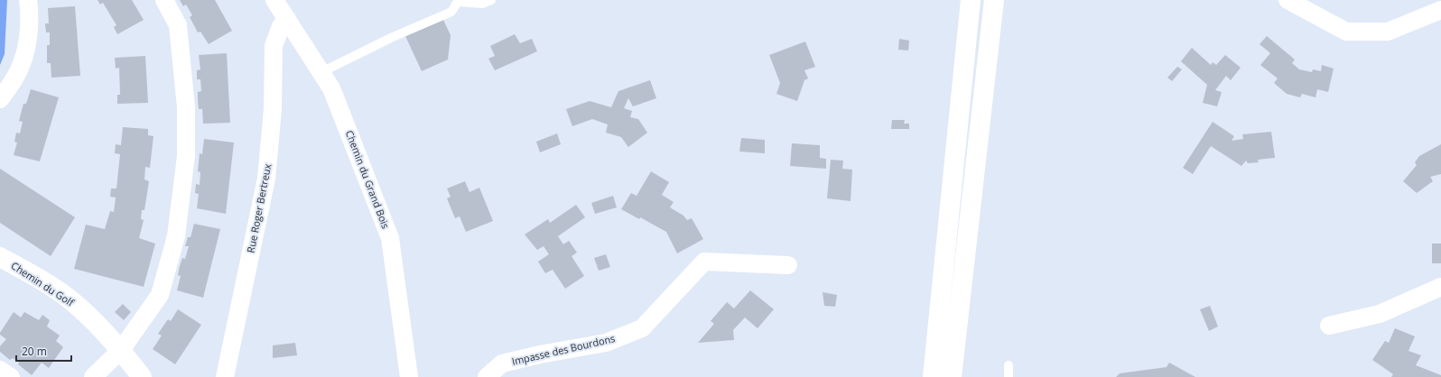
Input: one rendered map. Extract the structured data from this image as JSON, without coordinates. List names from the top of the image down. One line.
{"streets":{"main road":["Chemin du Golf"],"street":["Chemin du Grand Bois","Rue Roger Bertreux","Impasse des Bourdons"]},"crossings":[["Chemin du Grand Bois","Rue Roger Bertreux"]],"scale_bar":"20 m"}
